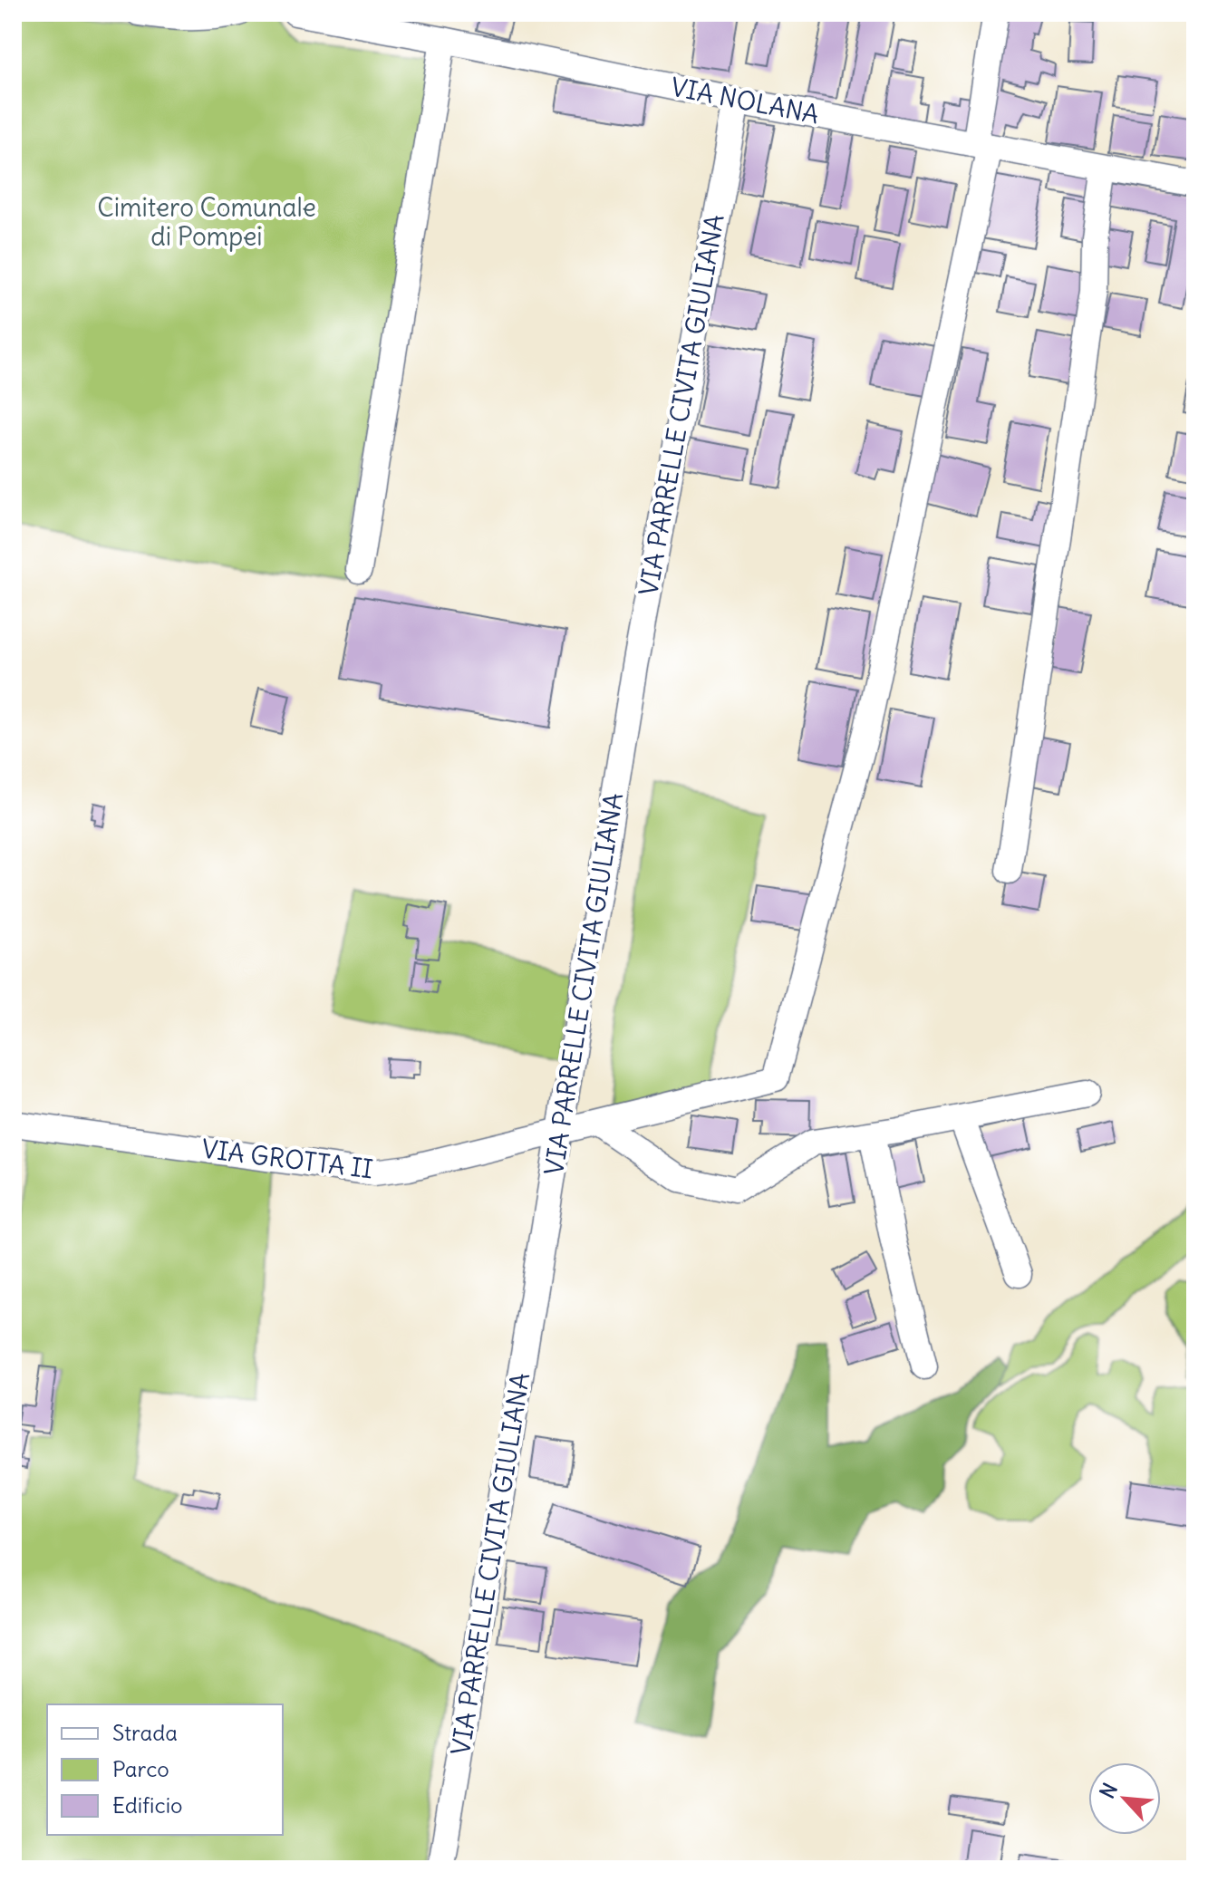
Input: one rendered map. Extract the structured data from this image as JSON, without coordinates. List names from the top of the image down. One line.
{"streets":{"street":["VIA NOLANA","VIA PARRELLE CIVITA GIULIANA","VIA GROTTA II"]},"crossings":[["VIA NOLANA","VIA PARRELLE CIVITA GIULIANA"],["VIA NOLANA","VIA GROTTA II"],["VIA PARRELLE CIVITA GIULIANA","VIA GROTTA II"]],"parks":["Cimitero Comunale di Pompei"],"legend":["Strada","Parco","Edificio"],"north":"top left"}
